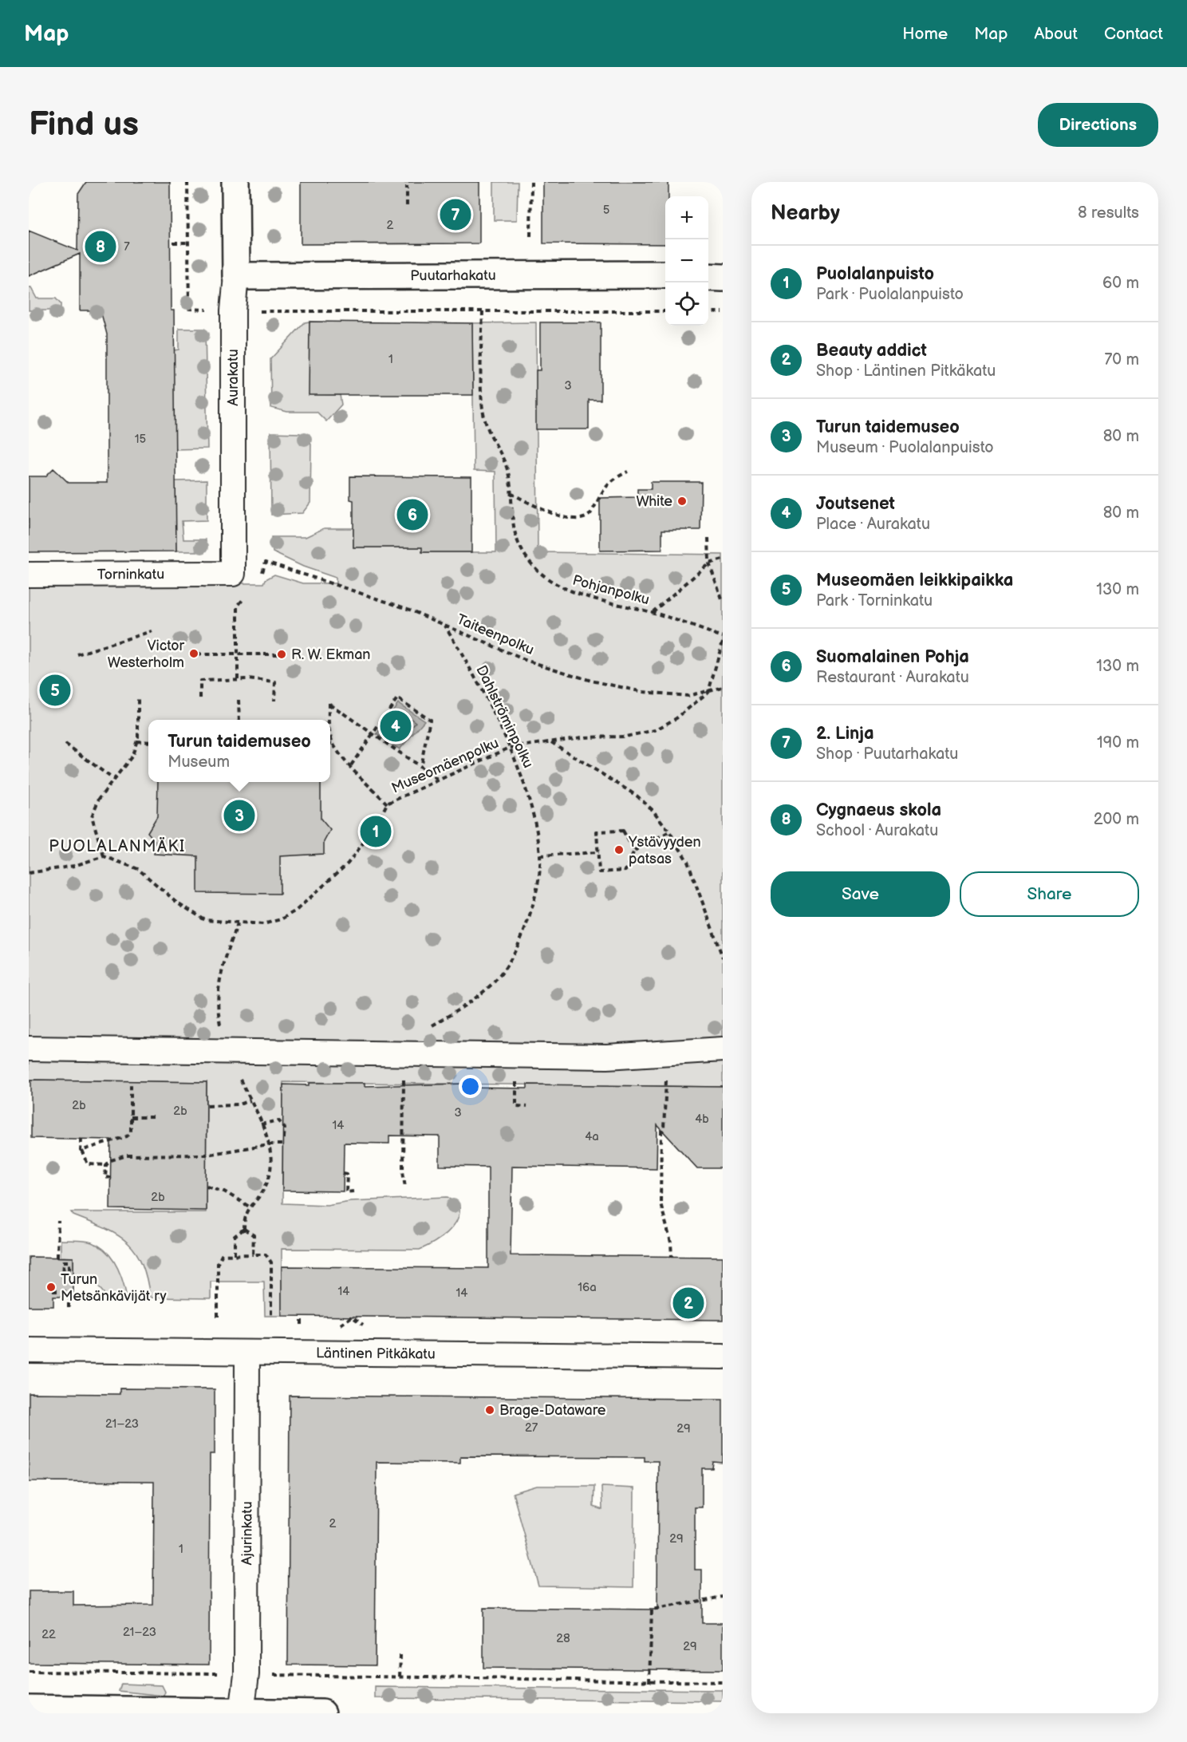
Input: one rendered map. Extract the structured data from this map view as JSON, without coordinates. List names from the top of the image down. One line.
{"streets":{"street":["Puutarhakatu","Aurakatu","Torninkatu","Läntinen Pitkäkatu","Ajurinkatu"],"path":["Pohjanpolku","Taiteenpolku","Dahlströminpolku","Museomäenpolku"]},"crossings":[["Puutarhakatu","Aurakatu"],["Aurakatu","Torninkatu"],["Taiteenpolku","Dahlströminpolku"],["Taiteenpolku","Museomäenpolku"],["Dahlströminpolku","Museomäenpolku"],["Läntinen Pitkäkatu","Ajurinkatu"]],"districts":["PUOLALANMÄKI"],"places":["White","Victor Westerholm","R. W. Ekman","Ystävyyden patsas","Turun Metsänkävijät ry","Brage-Dataware"],"house_numbers":["5","2","7","1","3","15","2b","2b","3","4b","14","4a","2b","16a","14","14","21–23","27","29","2","29","1","21–23","22","28","29"],"page":{"header":"Map","nav":["Home","Map","About","Contact"],"buttons":["Directions",["Save","Share"]],"title":"Find us","heading":["Nearby","8 results"],"map_buttons":["+","−"],"pins":["7","8","6","5","4","3","1","2"],"list":[{"mark":"1","name":"Puolalanpuisto","note":"Park · Puolalanpuisto","value":"60 m"},{"mark":"2","name":"Beauty addict","note":"Shop · Läntinen Pitkäkatu","value":"70 m"},{"mark":"3","name":"Turun taidemuseo","note":"Museum · Puolalanpuisto","value":"80 m"},{"mark":"4","name":"Joutsenet","note":"Place · Aurakatu","value":"80 m"},{"mark":"5","name":"Museomäen leikkipaikka","note":"Park · Torninkatu","value":"130 m"},{"mark":"6","name":"Suomalainen Pohja","note":"Restaurant · Aurakatu","value":"130 m"},{"mark":"7","name":"2. Linja","note":"Shop · Puutarhakatu","value":"190 m"},{"mark":"8","name":"Cygnaeus skola","note":"School · Aurakatu","value":"200 m"}],"popup":["Turun taidemuseo","Museum"]}}
